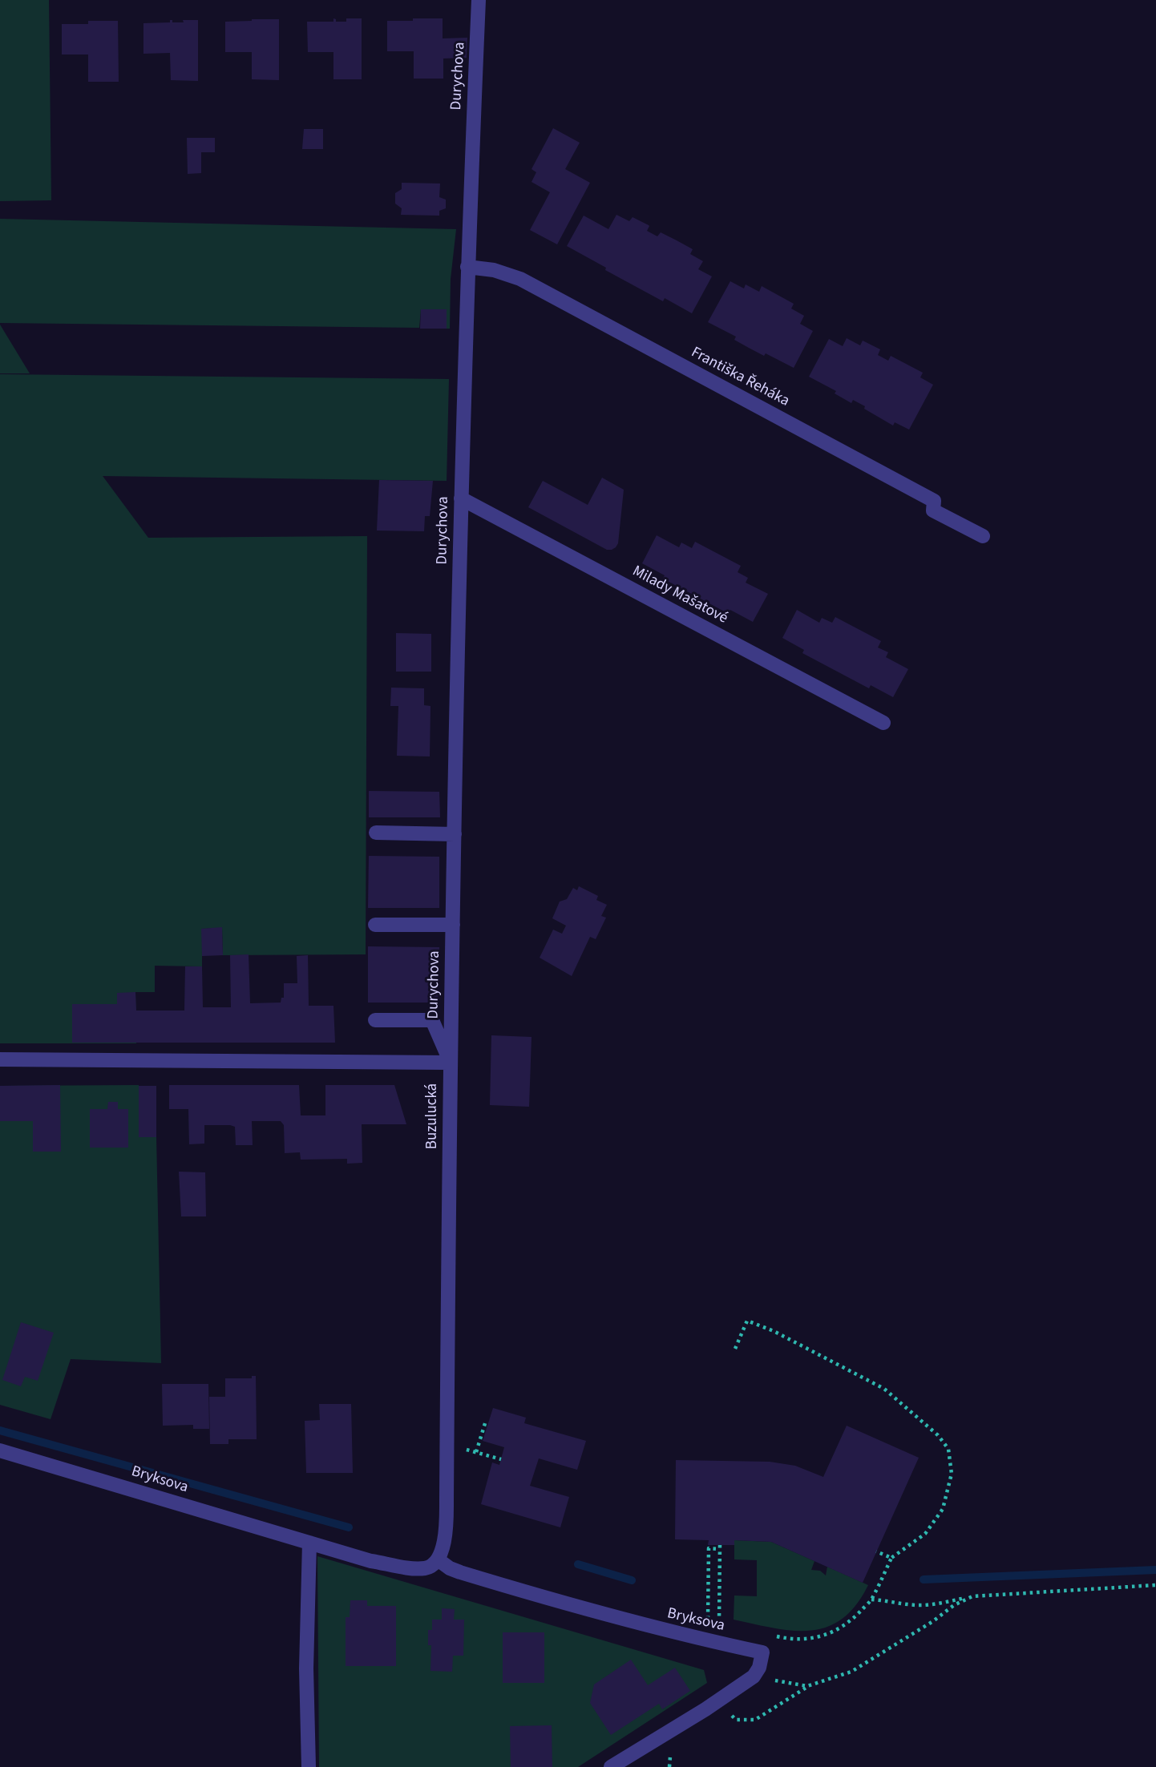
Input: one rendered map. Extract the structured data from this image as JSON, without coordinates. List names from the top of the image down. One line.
{"streets":{"street":["Durychova","Františka Řeháka","Milady Mašatové","Buzulucká","Bryksova"]},"crossings":[["Durychova","Františka Řeháka"],["Durychova","Milady Mašatové"],["Durychova","Buzulucká"],["Buzulucká","Bryksova"]]}
